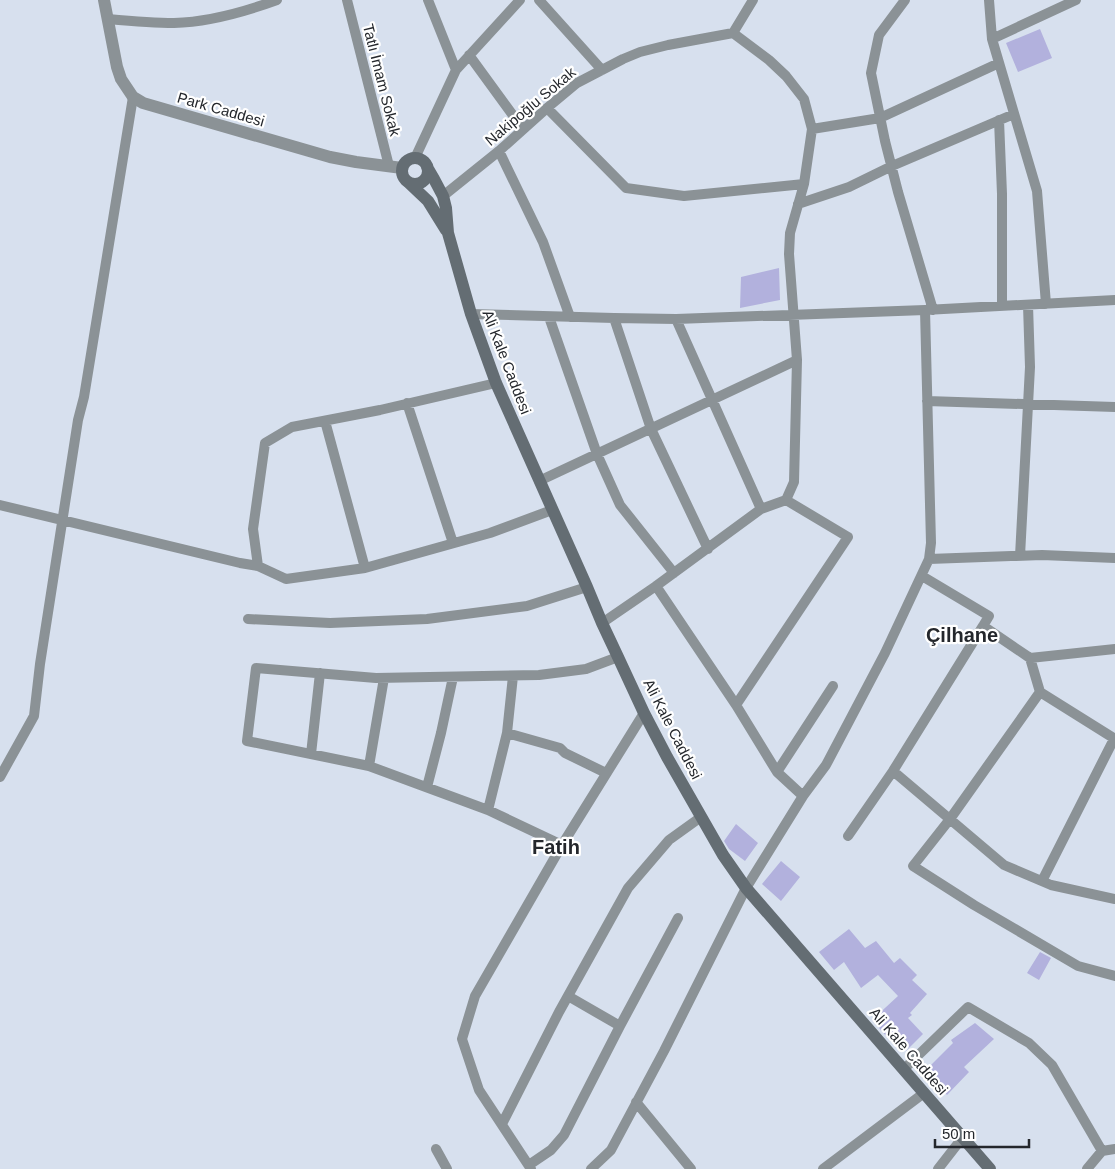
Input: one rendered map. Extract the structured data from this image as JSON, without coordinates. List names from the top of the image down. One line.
{"streets":{"main road":["Ali Kale Caddesi"],"street":["Tatlı İmam Sokak","Nakipoğlu Sokak","Park Caddesi"]},"crossings":[["Tatlı İmam Sokak","Park Caddesi"],["Nakipoğlu Sokak","Ali Kale Caddesi"],["Park Caddesi","Ali Kale Caddesi"]],"districts":["Çilhane","Fatih"],"scale_bar":"50 m"}
